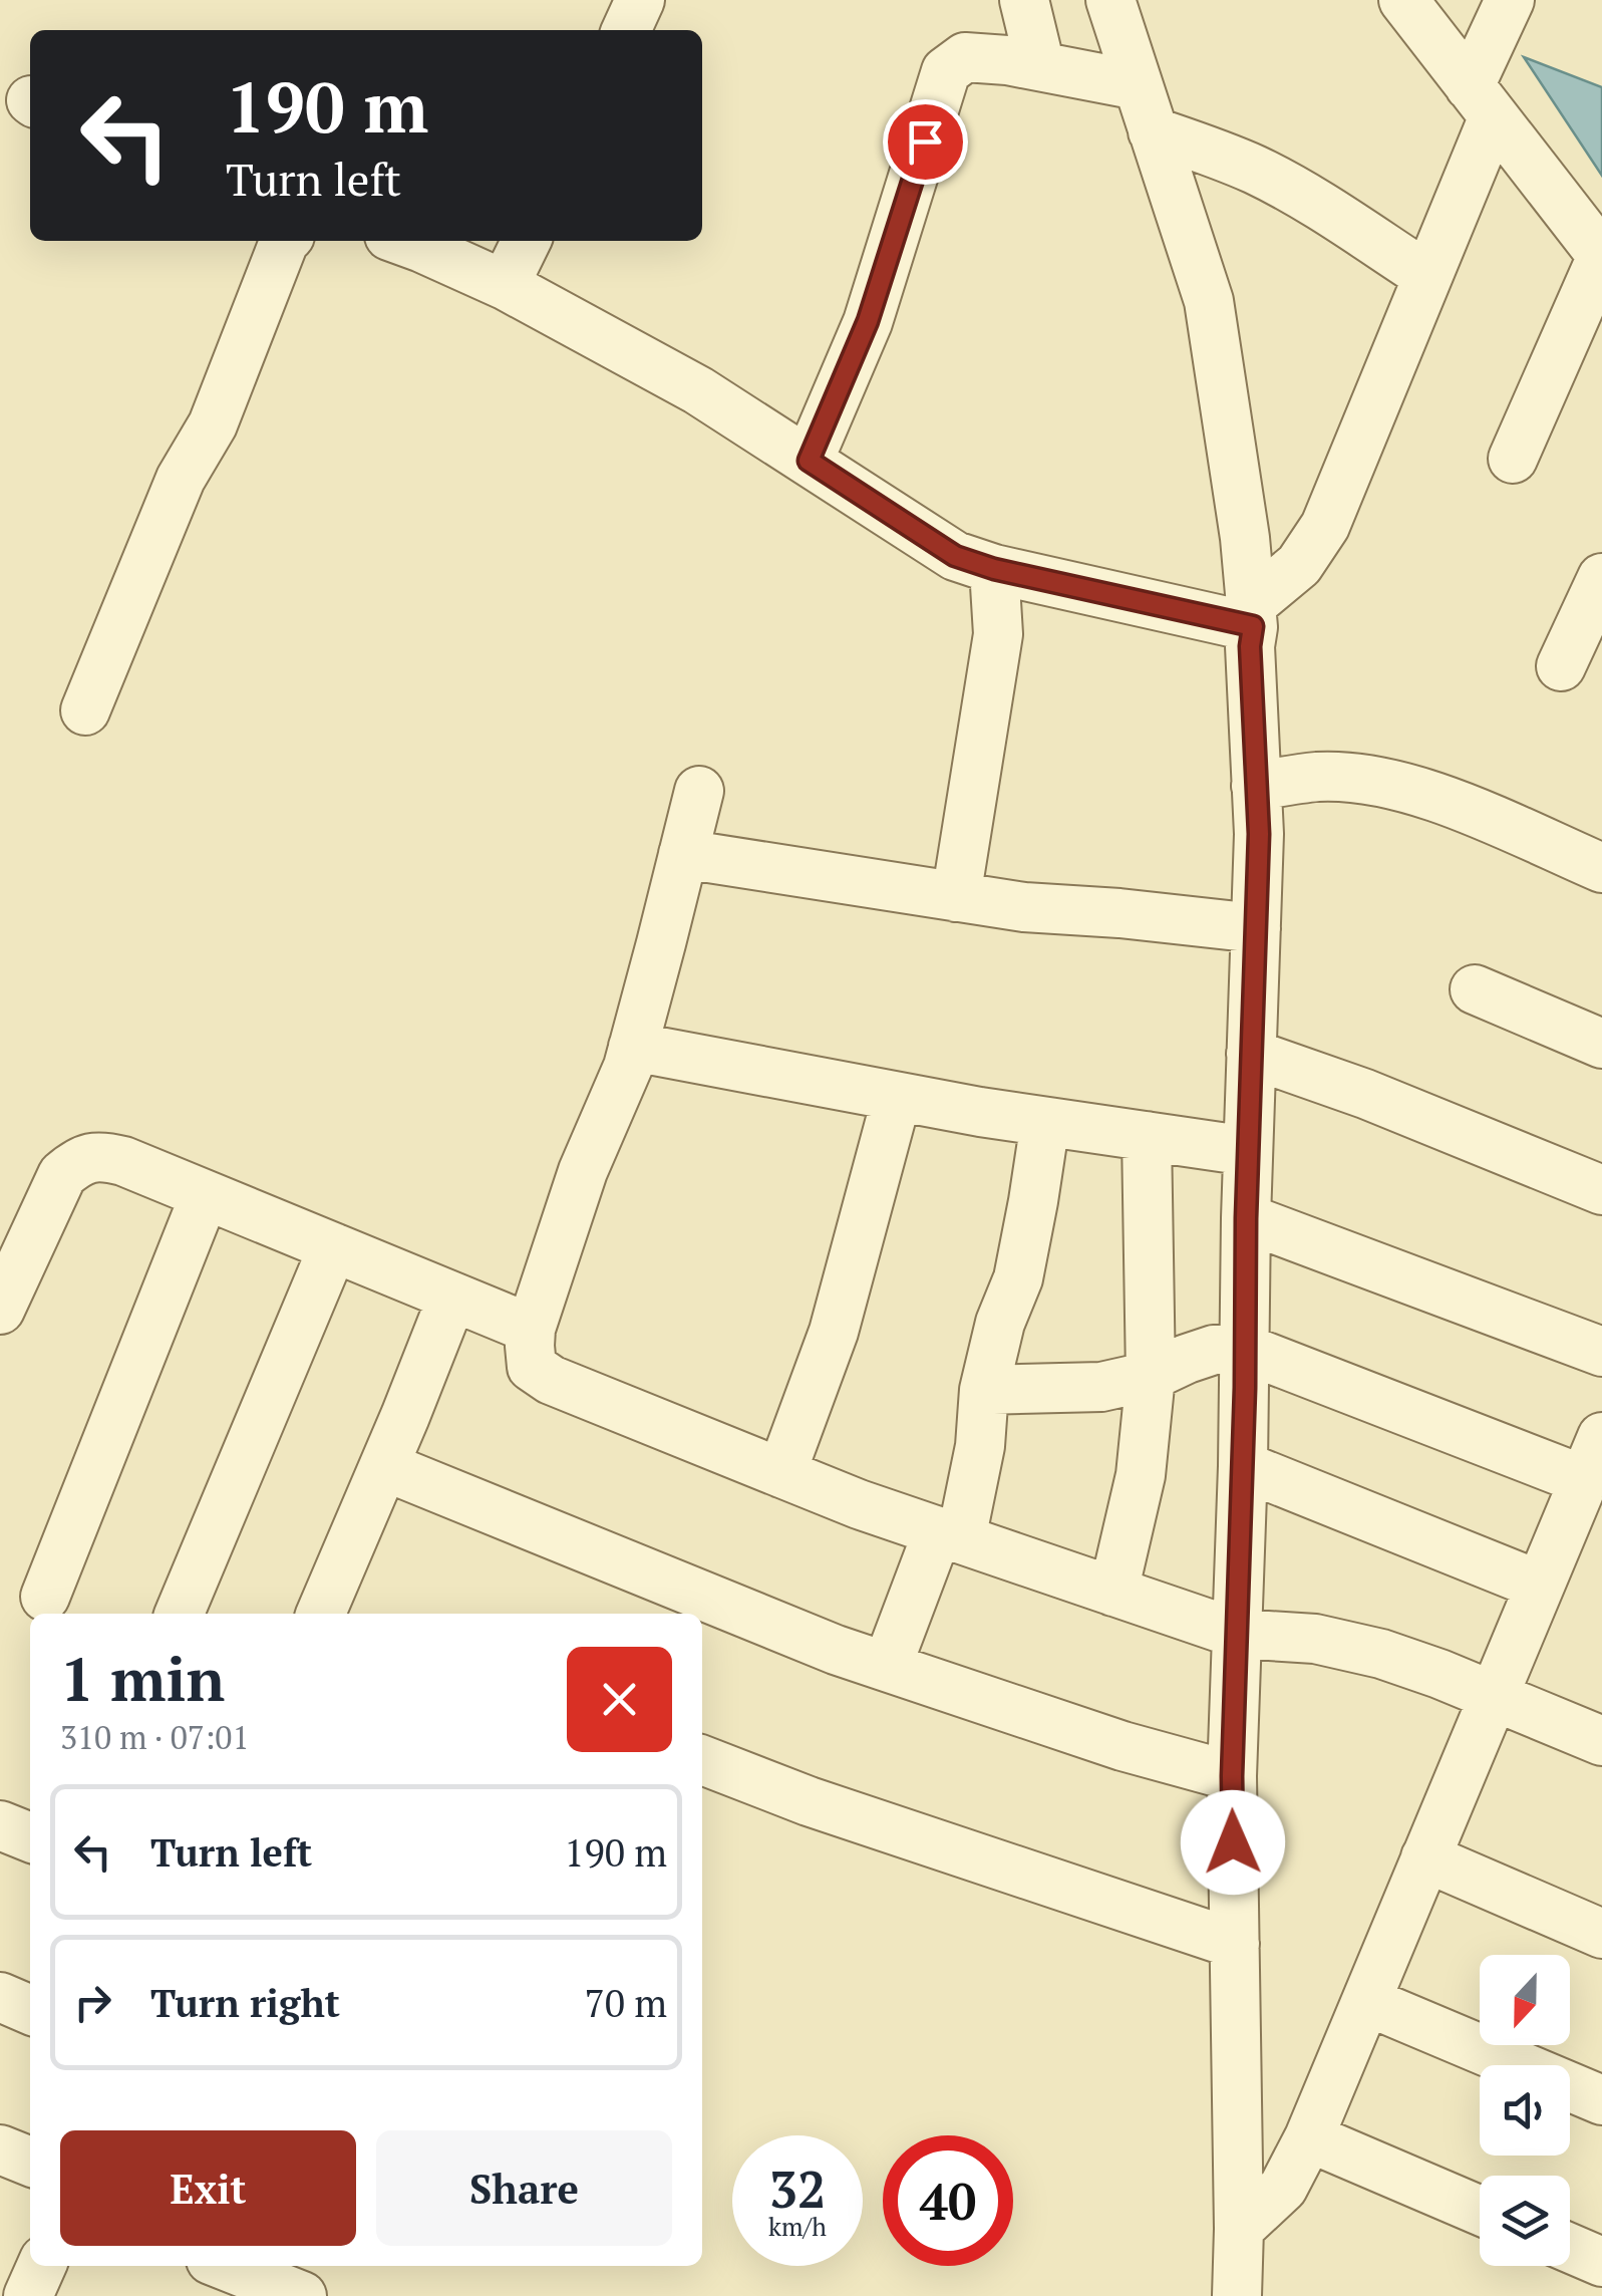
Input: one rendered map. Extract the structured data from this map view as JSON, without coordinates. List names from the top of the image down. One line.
{"north":"bottom","page":{"turn":["190 m","Turn left"],"heading":["1 min","310 m · 07:01"],"list":[{"name":"Turn left","value":"190 m"},{"name":"Turn right","value":"70 m"}],"buttons":["Exit","Share"],"speed":"32 km/h","limit":"40"}}
